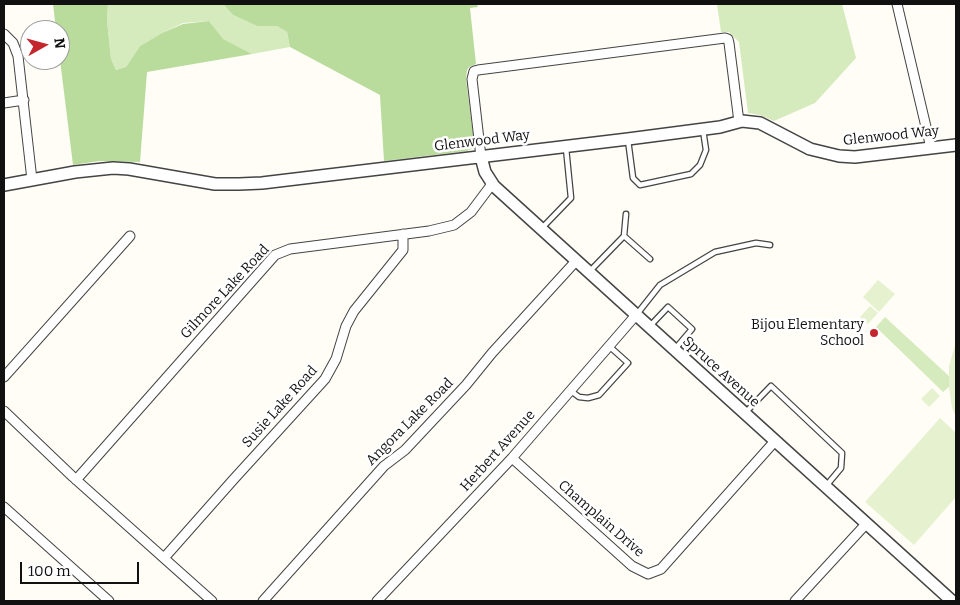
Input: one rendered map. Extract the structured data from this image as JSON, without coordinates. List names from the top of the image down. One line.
{"streets":{"street":["Glenwood Way","Gilmore Lake Road","Spruce Avenue","Susie Lake Road","Angora Lake Road","Herbert Avenue","Champlain Drive"]},"crossings":[["Glenwood Way","Spruce Avenue"],["Gilmore Lake Road","Spruce Avenue"],["Gilmore Lake Road","Susie Lake Road"],["Spruce Avenue","Angora Lake Road"],["Spruce Avenue","Herbert Avenue"],["Spruce Avenue","Champlain Drive"],["Herbert Avenue","Champlain Drive"]],"places":["Bijou Elementary School"],"scale_bar":"100 m","north":"right"}
